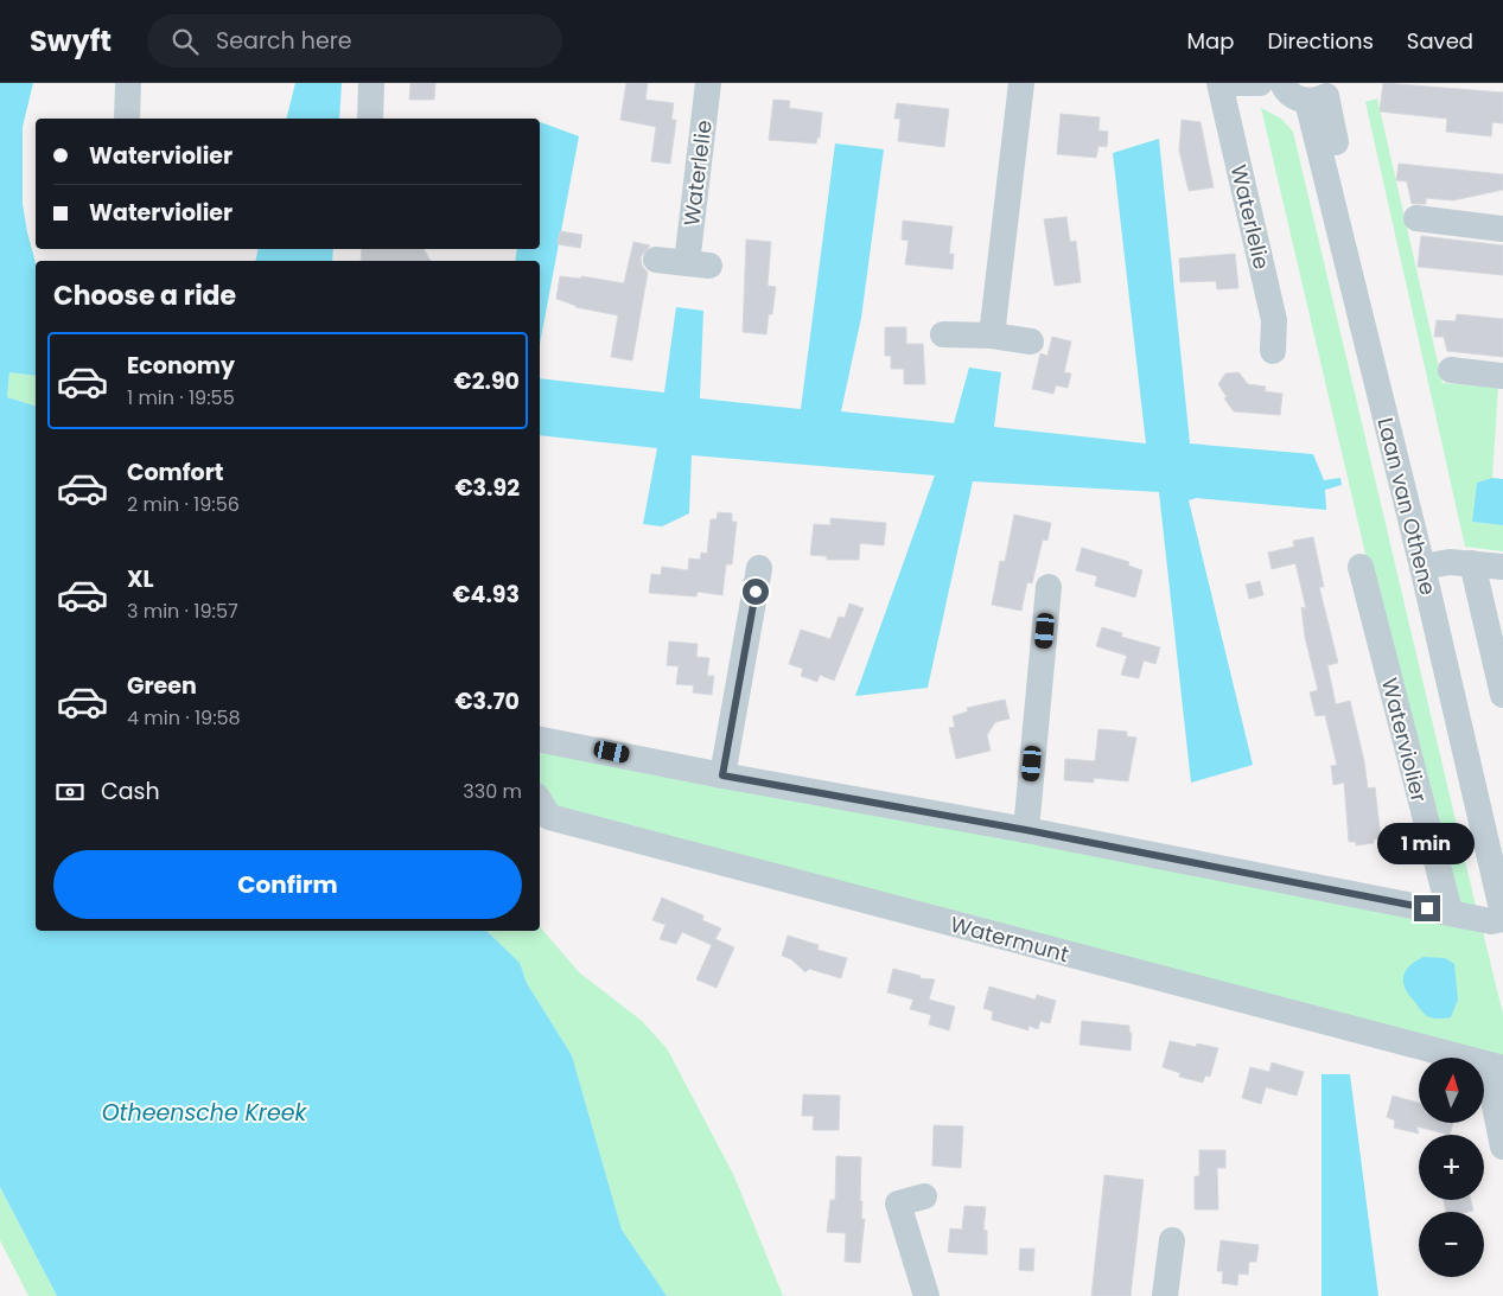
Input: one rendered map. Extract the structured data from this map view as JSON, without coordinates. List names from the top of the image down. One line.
{"streets":{"street":["Waterlelie","Laan van Othene","Waterviolier","Watermunt"]},"water":["Otheensche Kreek"],"north":"top","page":{"header":"Swyft","search":"Search here","nav":["Map","Directions","Saved"],"banner":["Waterviolier","Waterviolier"],"heading":"Choose a ride","list":[{"name":"Economy","note":"1 min · 19:55","value":"€2.90"},{"name":"Comfort","note":"2 min · 19:56","value":"€3.92"},{"name":"XL","note":"3 min · 19:57","value":"€4.93"},{"name":"Green","note":"4 min · 19:58","value":"€3.70"}],"pay":["Cash","330 m"],"bubble":"1 min","buttons":"Confirm","map_buttons":["+","−"]}}
